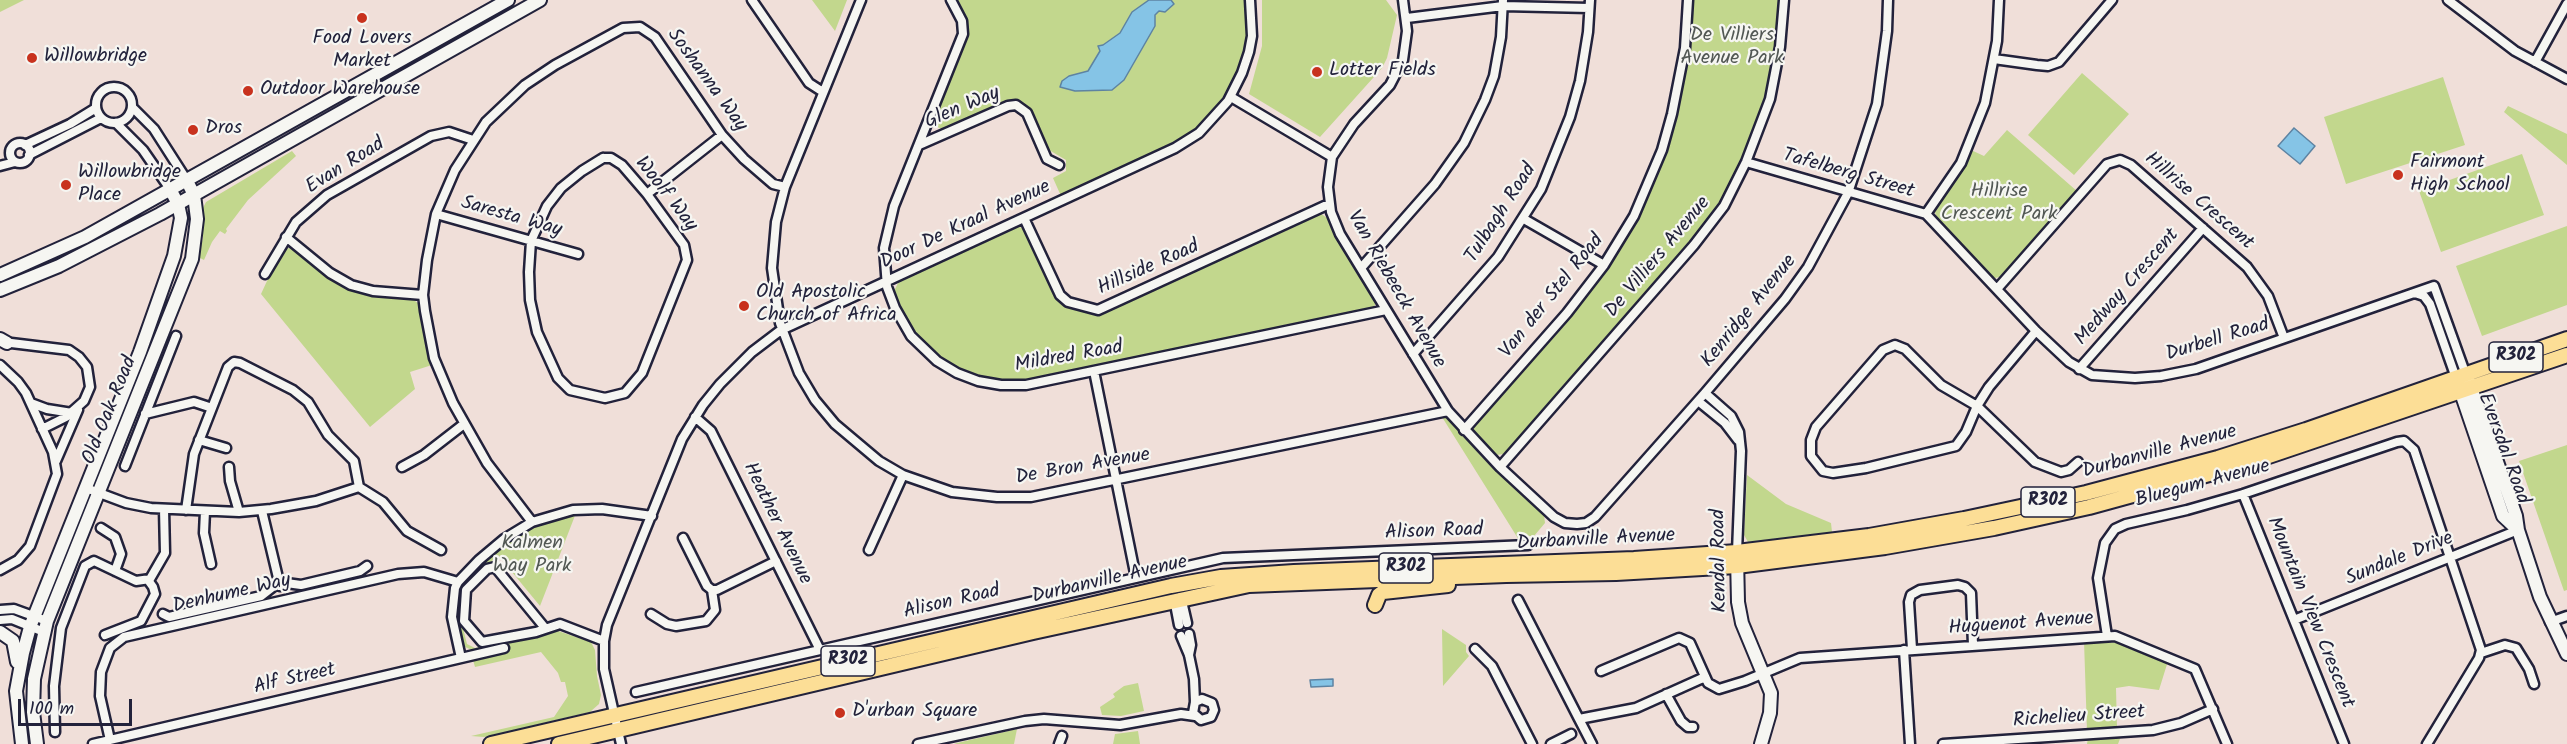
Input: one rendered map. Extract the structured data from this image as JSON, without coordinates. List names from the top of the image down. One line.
{"streets":{"main road":["R302","Old Oak Road","Eversdal Road","Durbanville Avenue","Kendal Road"],"street":["Soshanna Way","Glen Way","Evan Road","Tafelberg Street","Woolf Way","Hillrise Crescent","Tulbagh Road","Saresta Way","Door De Kraal Avenue","De Villiers Avenue","Hillside Road","Medway Crescent","Van Riebeeck Avenue","Van der Stel Road","Kenridge Avenue","Durbell Road","Mildred Road","De Bron Avenue","Bluegum Avenue","Heather Avenue","Alison Road","Sundale Drive","Denhume Way","Mountain View Crescent","Huguenot Avenue","Alf Street","Richelieu Street"]},"crossings":[["Soshanna Way","Evan Road"],["Soshanna Way","Saresta Way"],["Soshanna Way","De Bron Avenue"],["Glen Way","Mildred Road"],["Tafelberg Street","De Villiers Avenue"],["Tafelberg Street","Kenridge Avenue"],["Tafelberg Street","Durbell Road"],["Woolf Way","Saresta Way"],["Hillrise Crescent","Medway Crescent"],["Hillrise Crescent","Durbell Road"],["Tulbagh Road","Van Riebeeck Avenue"],["Door De Kraal Avenue","Hillside Road"],["Door De Kraal Avenue","R302"],["Door De Kraal Avenue","Mildred Road"],["Door De Kraal Avenue","Durbanville Avenue"],["Door De Kraal Avenue","De Bron Avenue"],["Door De Kraal Avenue","Heather Avenue"],["De Villiers Avenue","Van Riebeeck Avenue"],["Hillside Road","Van Riebeeck Avenue"],["Medway Crescent","Durbell Road"],["Van Riebeeck Avenue","Van der Stel Road"],["Van Riebeeck Avenue","Kenridge Avenue"],["Van Riebeeck Avenue","Mildred Road"],["Van Riebeeck Avenue","De Bron Avenue"],["Kenridge Avenue","Kendal Road"],["Durbell Road","Eversdal Road"],["Durbell Road","Durbanville Avenue"],["R302","Durbanville Avenue"],["Eversdal Road","Durbanville Avenue"],["Eversdal Road","Sundale Drive"],["Durbanville Avenue","Kendal Road"],["Bluegum Avenue","Sundale Drive"],["Bluegum Avenue","Mountain View Crescent"],["Bluegum Avenue","Huguenot Avenue"],["Heather Avenue","Alison Road"],["Sundale Drive","Mountain View Crescent"],["Kendal Road","Huguenot Avenue"],["Denhume Way","Alf Street"],["Huguenot Avenue","Richelieu Street"]],"parks":["De Villiers Avenue Park","Hillrise Crescent Park","Kalmen Way Park"],"places":["Food Lovers Market","Willowbridge","Lotter Fields","Outdoor Warehouse","Dros","Fairmont High School","Willowbridge Place","Old Apostolic Church of Africa","D'urban Square"],"scale_bar":"100 m"}
